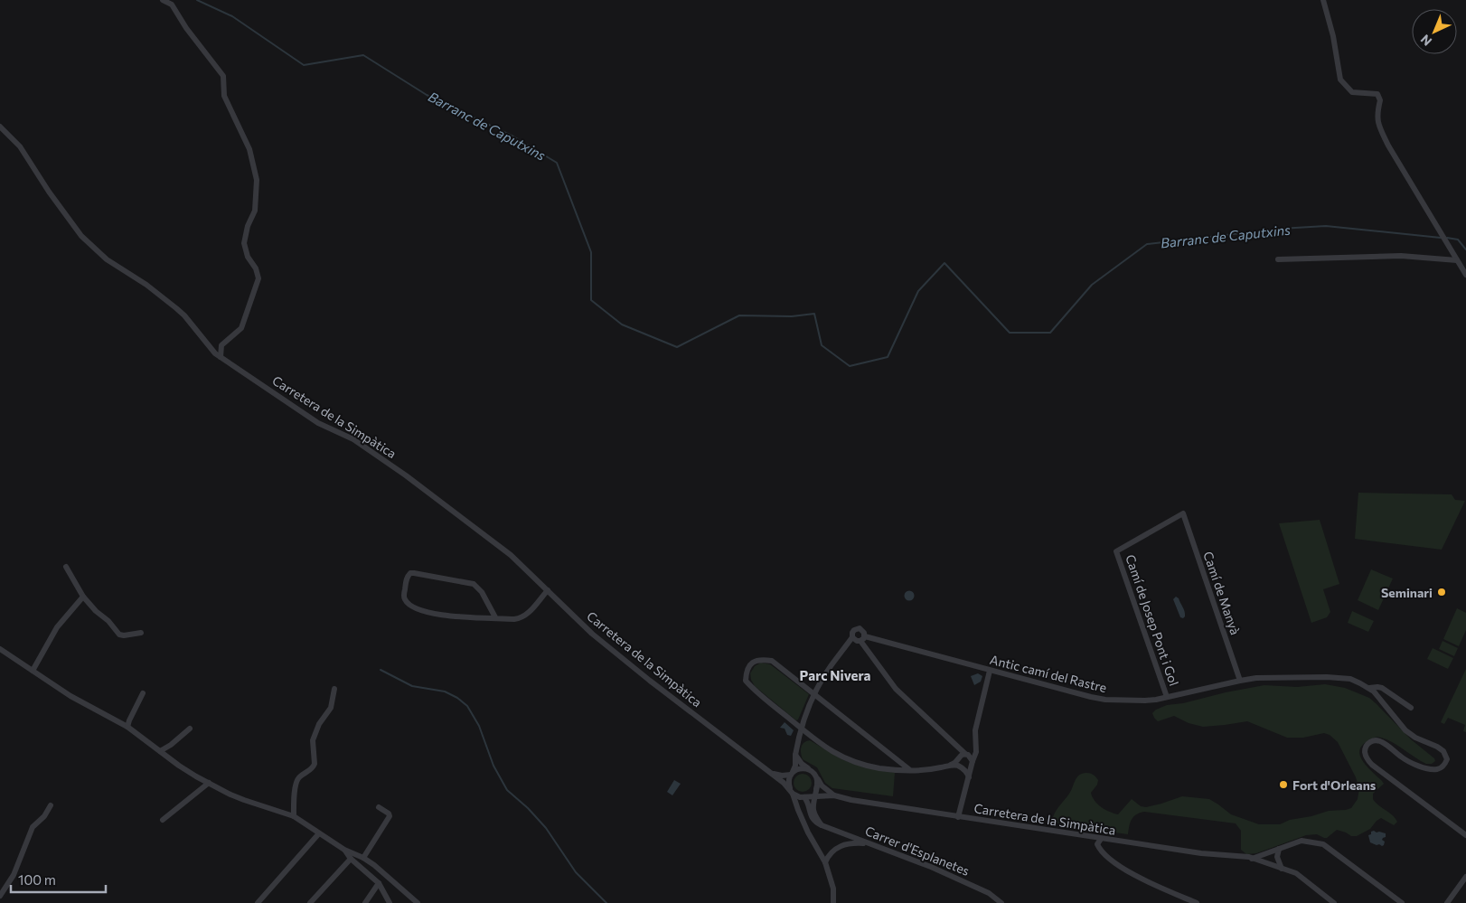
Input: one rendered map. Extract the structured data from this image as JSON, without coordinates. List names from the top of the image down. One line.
{"streets":{"street":["Carretera de la Simpàtica","Camí de Manyà","Camí de Josep Pont i Gol","Antic camí del Rastre","Carrer d'Esplanetes"]},"crossings":[["Camí de Manyà","Camí de Josep Pont i Gol"],["Camí de Manyà","Antic camí del Rastre"],["Camí de Josep Pont i Gol","Antic camí del Rastre"]],"districts":["Parc Nivera"],"water":["Barranc de Caputxins"],"places":["Seminari","Fort d'Orleans"],"scale_bar":"100 m","north":"bottom left"}
